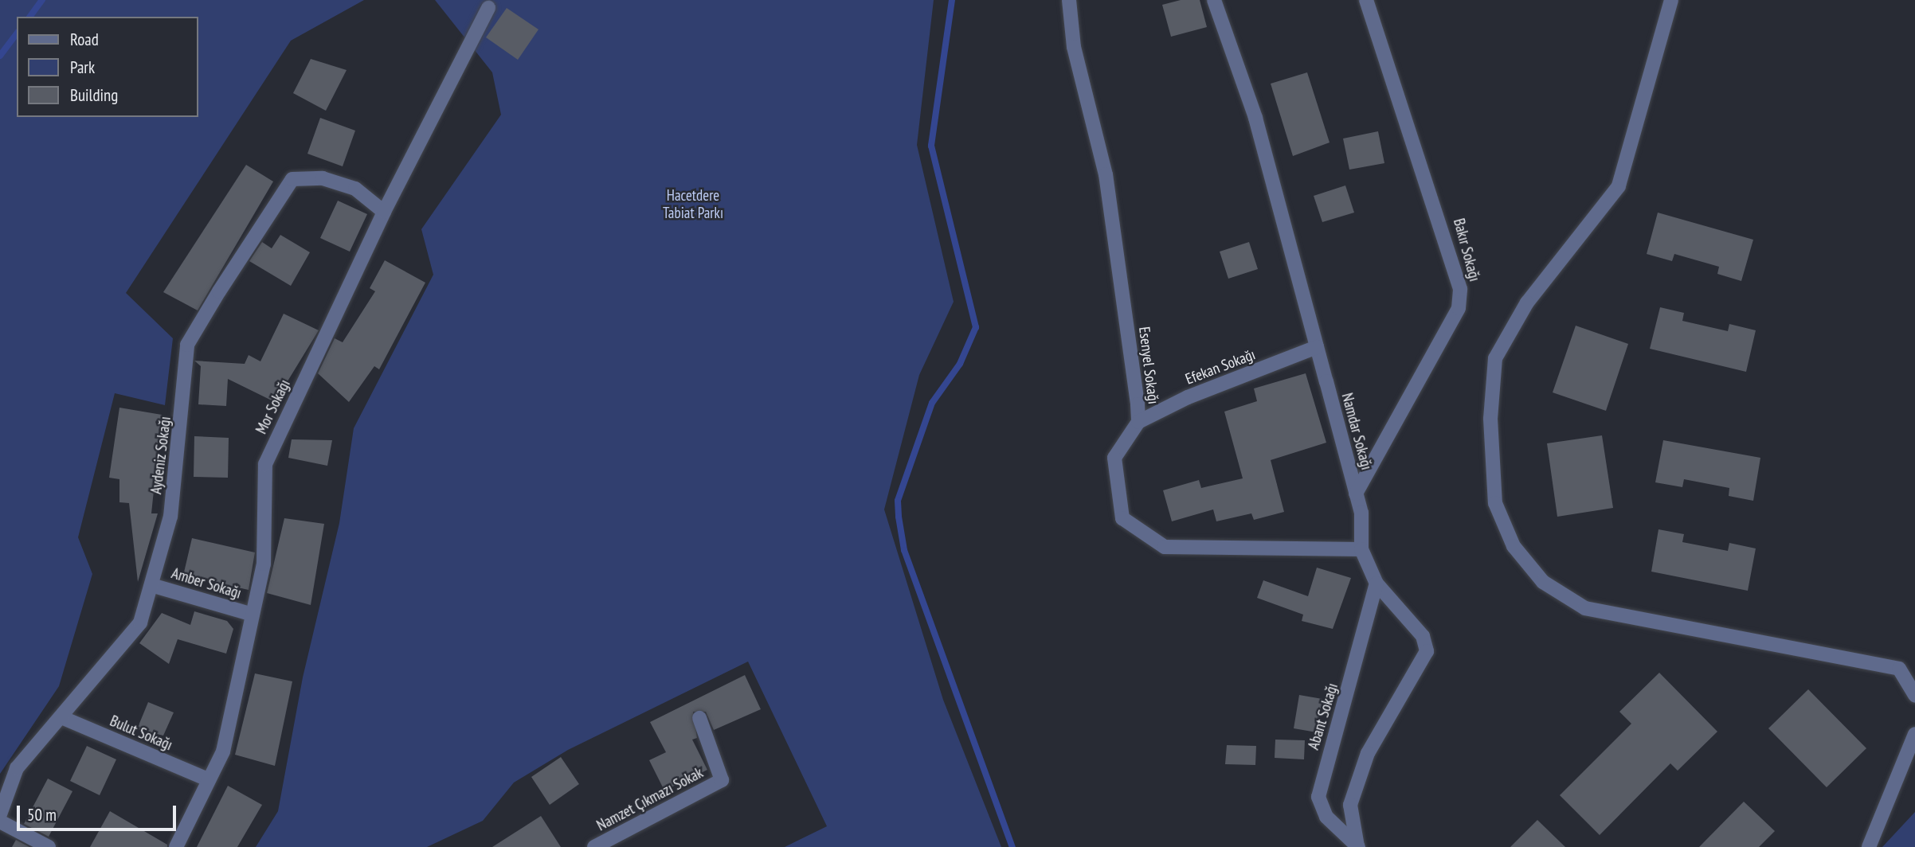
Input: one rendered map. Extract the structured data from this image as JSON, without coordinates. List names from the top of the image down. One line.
{"streets":{"street":["Bakır Sokağı","Esenyel Sokağı","Efekan Sokağı","Mor Sokağı","Namdar Sokağı","Aydeniz Sokağı","Amber Sokağı","Abant Sokağı","Bulut Sokağı","Namzet Çıkmazı Sokak"]},"crossings":[["Bakır Sokağı","Namdar Sokağı"],["Esenyel Sokağı","Efekan Sokağı"],["Esenyel Sokağı","Namdar Sokağı"],["Efekan Sokağı","Namdar Sokağı"],["Mor Sokağı","Aydeniz Sokağı"],["Mor Sokağı","Amber Sokağı"],["Mor Sokağı","Bulut Sokağı"],["Namdar Sokağı","Abant Sokağı"],["Aydeniz Sokağı","Amber Sokağı"],["Aydeniz Sokağı","Bulut Sokağı"]],"parks":["Hacetdere Tabiat Parkı"],"legend":["Road","Park","Building"],"scale_bar":"50 m"}
